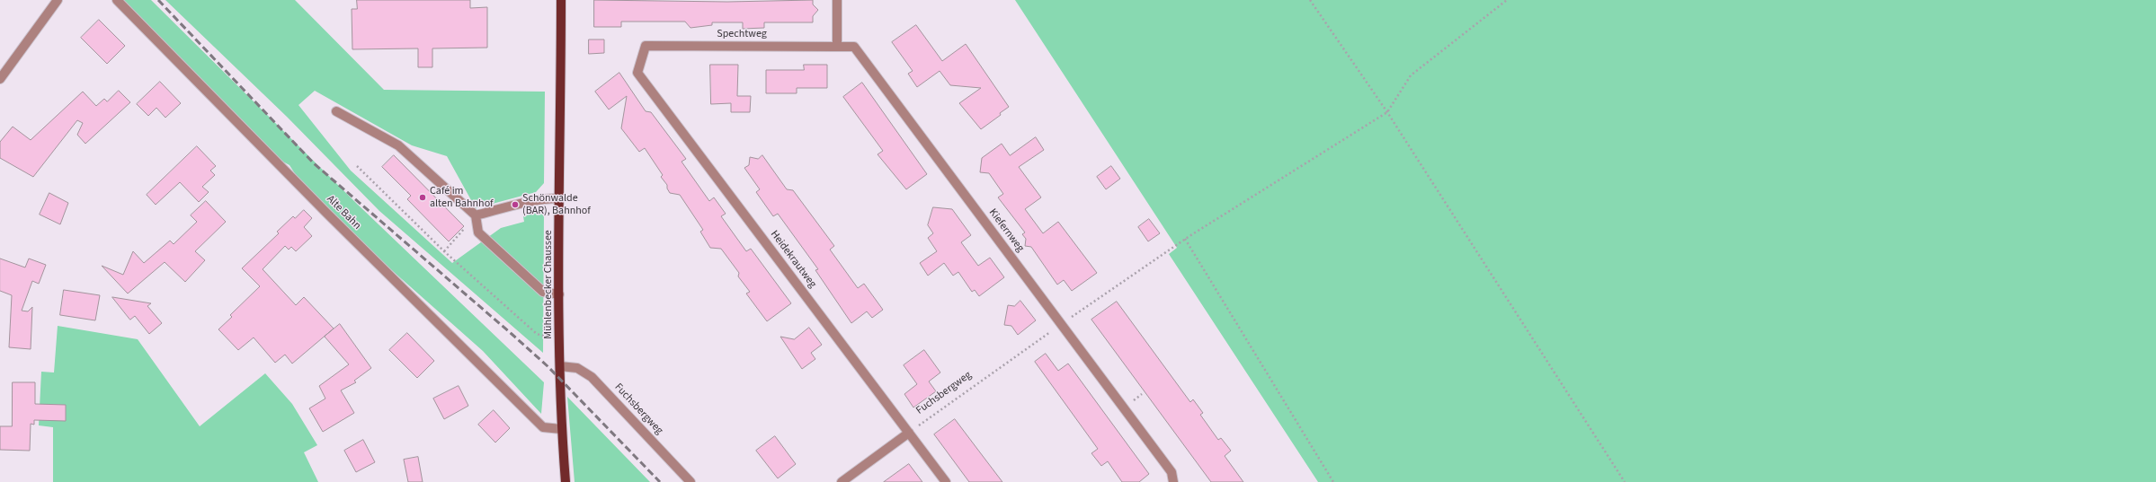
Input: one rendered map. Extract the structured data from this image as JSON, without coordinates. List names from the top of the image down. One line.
{"streets":{"main road":["Mühlenbecker Chaussee"],"street":["Spechtweg","Alte Bahn","Kiefernweg","Heidekrautweg","Fuchsbergweg"]},"crossings":[["Spechtweg","Kiefernweg"],["Spechtweg","Heidekrautweg"],["Alte Bahn","Mühlenbecker Chaussee"],["Kiefernweg","Fuchsbergweg"],["Heidekrautweg","Fuchsbergweg"],["Mühlenbecker Chaussee","Fuchsbergweg"]],"places":["Café im alten Bahnhof","Schönwalde (BAR), Bahnhof"]}
